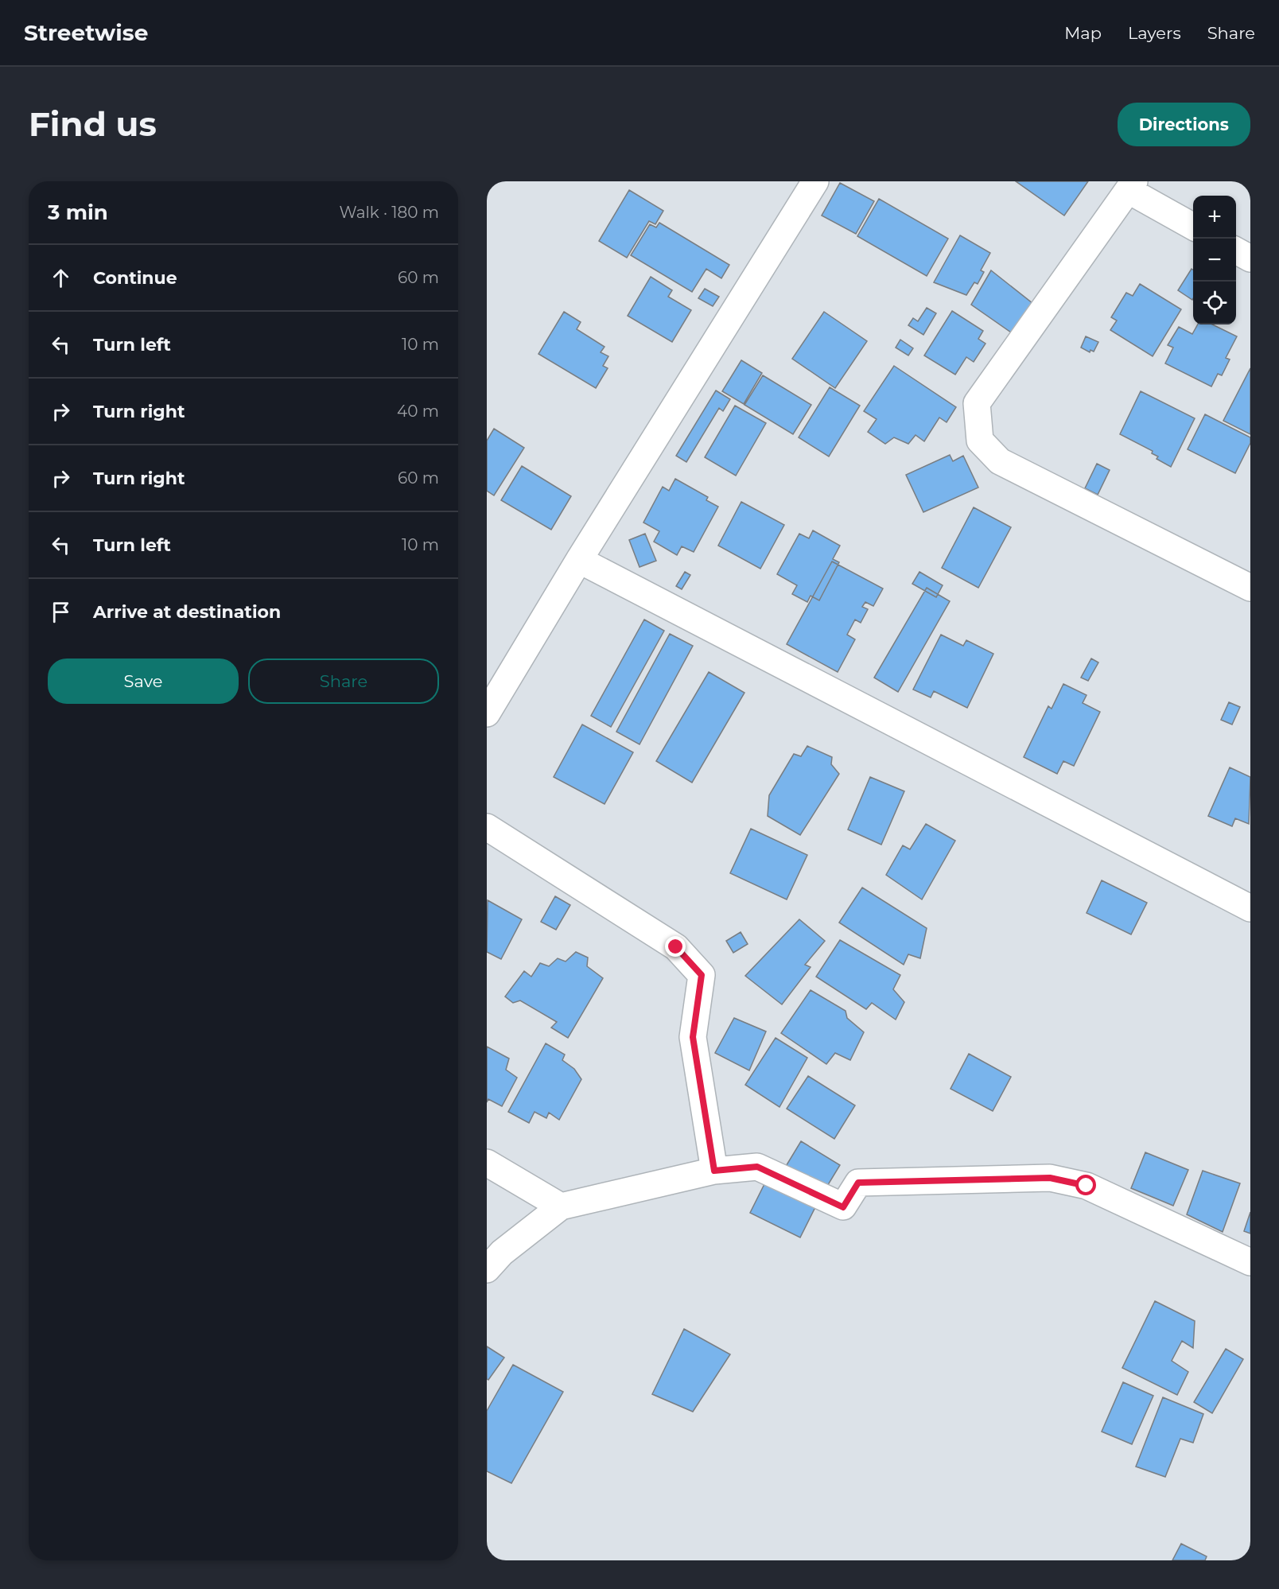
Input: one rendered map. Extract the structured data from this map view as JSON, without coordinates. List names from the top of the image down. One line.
{"page":{"header":"Streetwise","nav":["Map","Layers","Share"],"buttons":["Directions",["Save","Share"]],"title":"Find us","heading":["3 min","Walk · 180 m"],"map_buttons":["+","−"],"list":[["Continue","60 m"],["Turn left","10 m"],["Turn right","40 m"],["Turn right","60 m"],["Turn left","10 m"],"Arrive at destination"]}}
